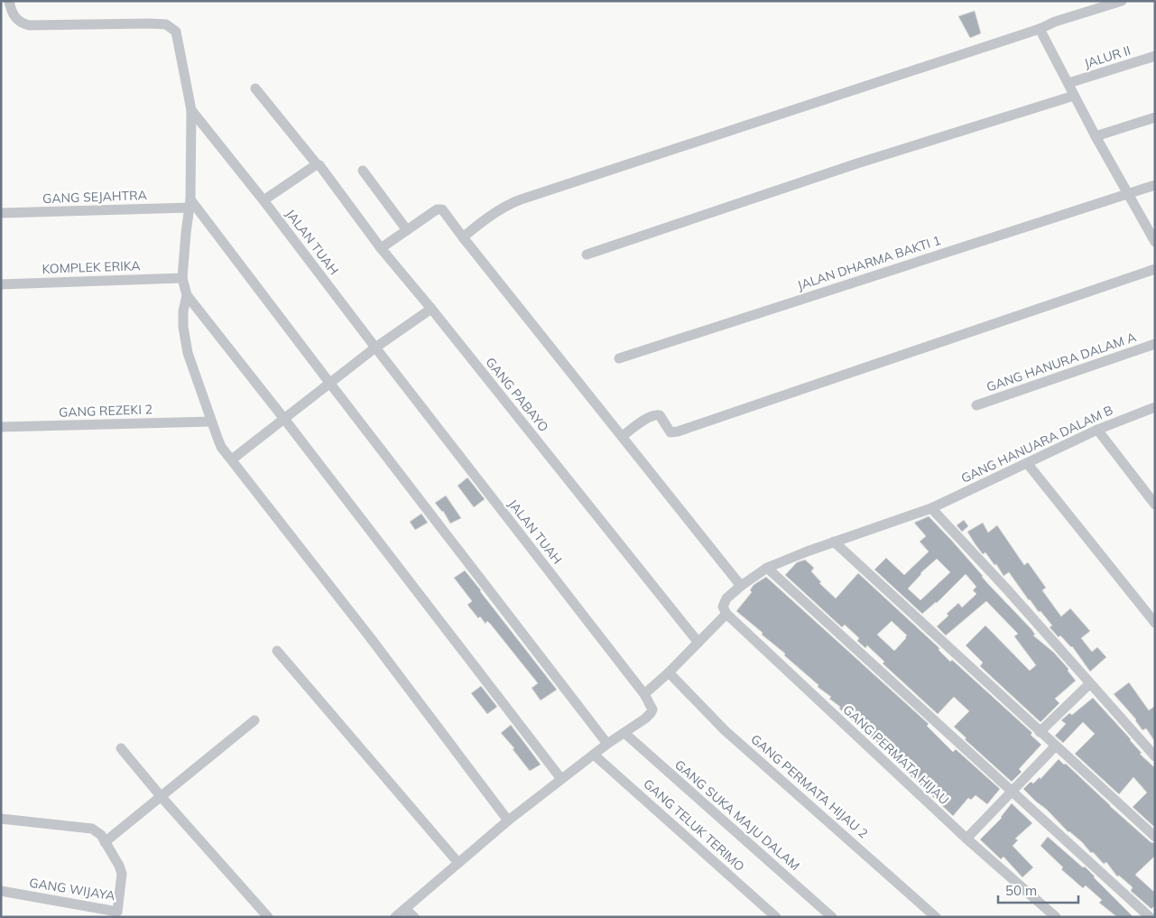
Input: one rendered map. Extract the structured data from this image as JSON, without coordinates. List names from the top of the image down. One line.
{"streets":{"street":["JALUR II","GANG SEJAHTRA","JALAN TUAH","JALAN DHARMA BAKTI 1","KOMPLEK ERIKA","GANG HANURA DALAM A","GANG PABAYO","GANG REZEKI 2","GANG HANUARA DALAM B","GANG PERMATA HIJAU","GANG PERMATA HIJAU 2","GANG SUKA MAJU DALAM","GANG TELUK TERIMO","GANG WIJAYA"]},"crossings":[["JALAN TUAH","GANG HANUARA DALAM B"],["JALAN TUAH","GANG SUKA MAJU DALAM"],["JALAN TUAH","GANG TELUK TERIMO"],["GANG PABAYO","GANG HANUARA DALAM B"],["GANG HANUARA DALAM B","GANG PERMATA HIJAU"],["GANG HANUARA DALAM B","GANG PERMATA HIJAU 2"]],"scale_bar":"50 m"}
